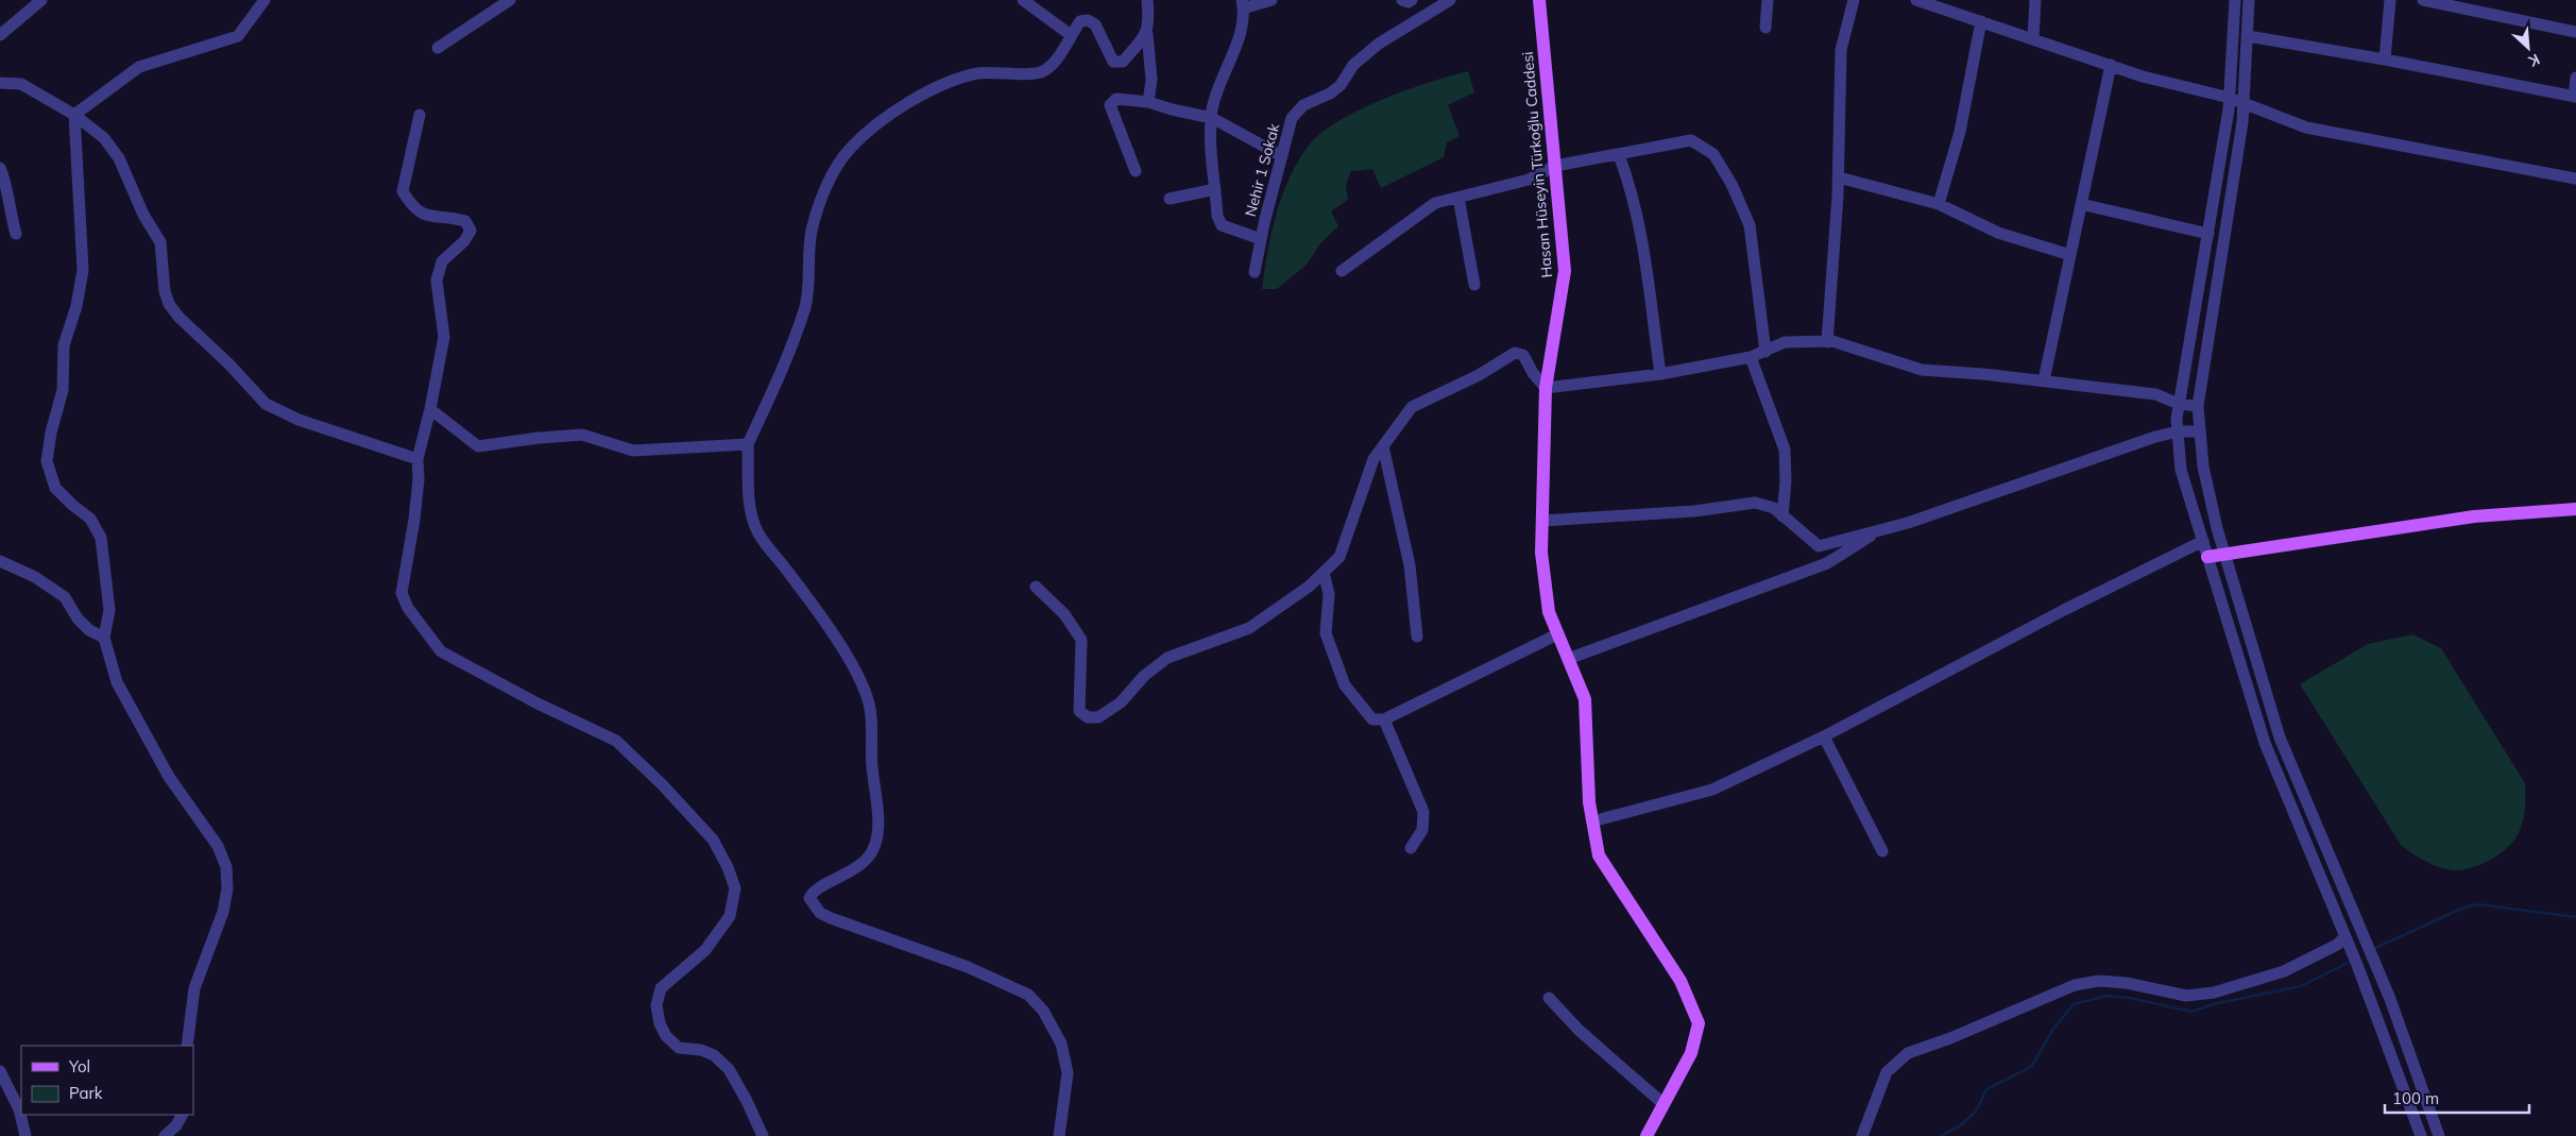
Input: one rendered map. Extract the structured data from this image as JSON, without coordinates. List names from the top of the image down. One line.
{"streets":{"main road":["Hasan Hüseyin Türkoğlu Caddesi"],"street":["Nehir 1 Sokak"]},"legend":["Yol","Park"],"scale_bar":"100 m","north":"bottom right"}
